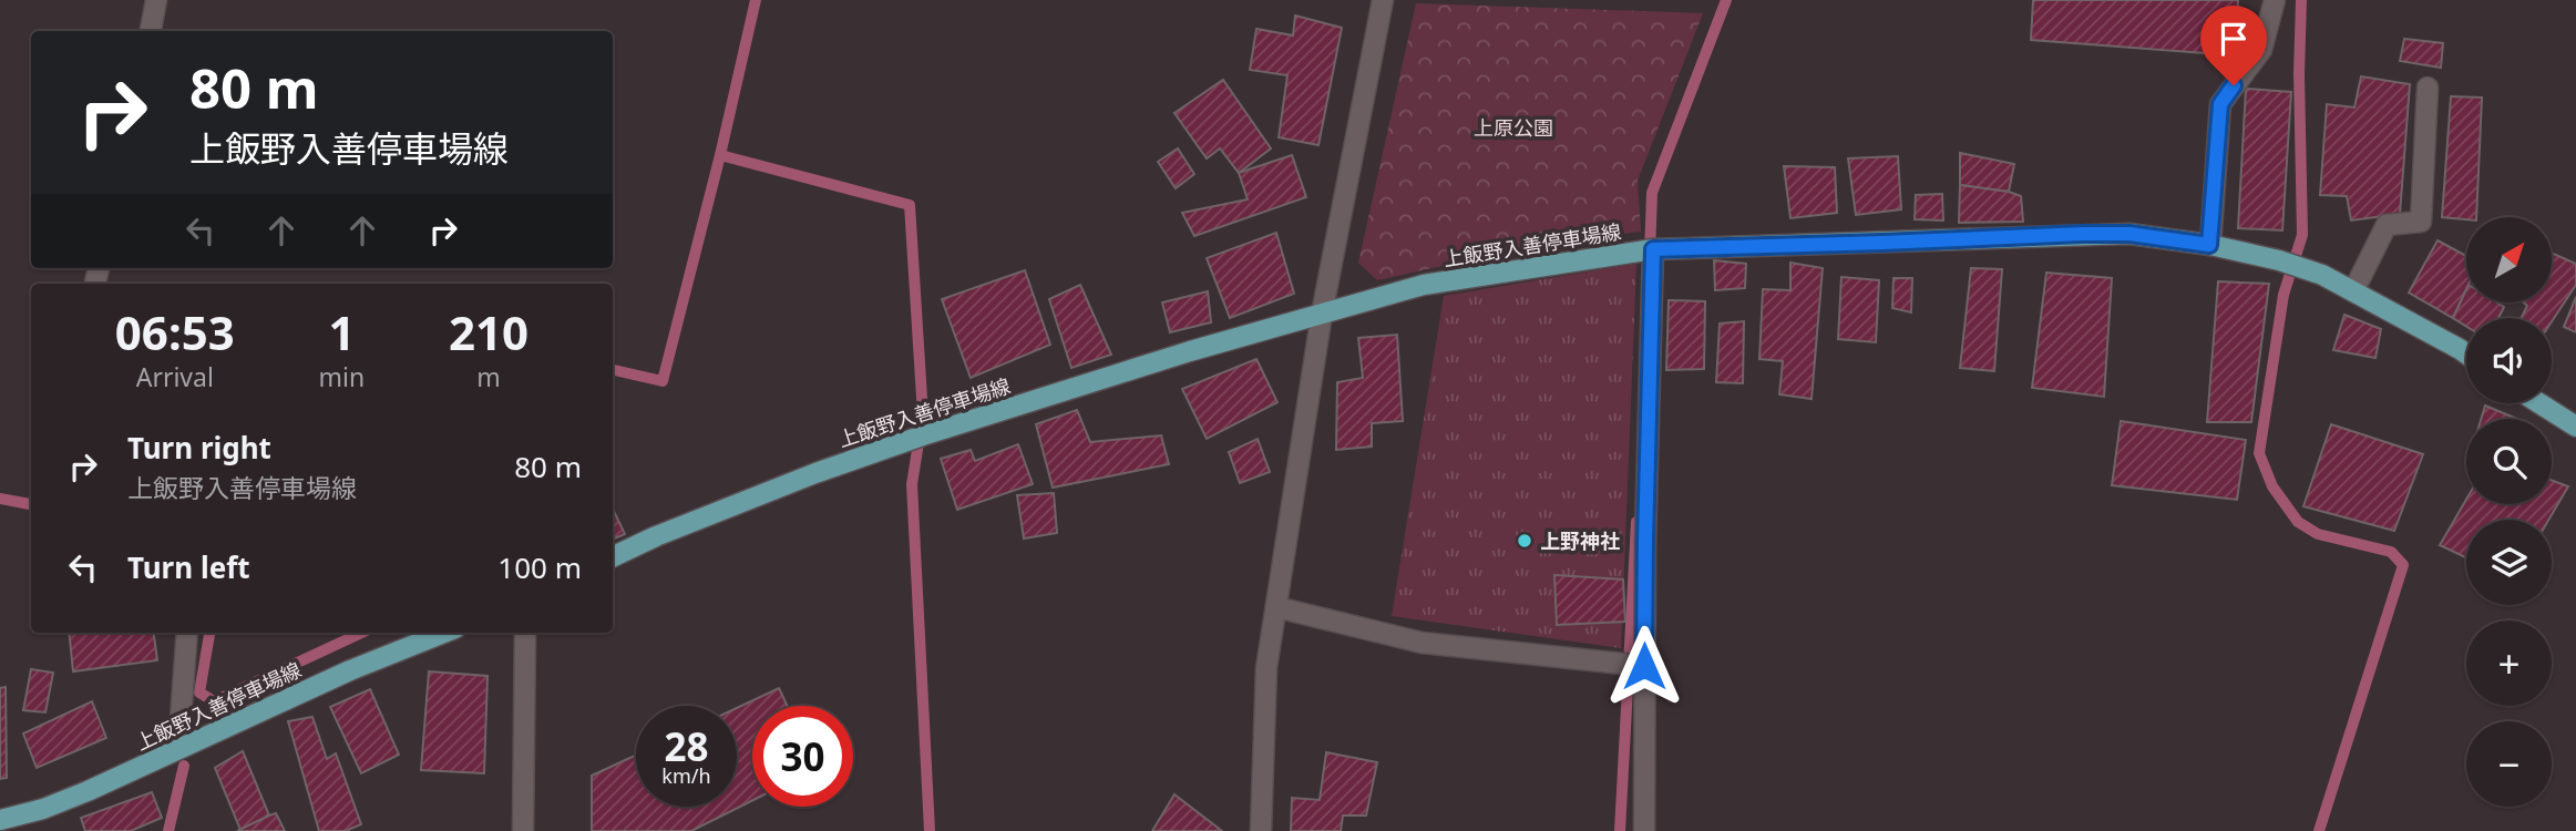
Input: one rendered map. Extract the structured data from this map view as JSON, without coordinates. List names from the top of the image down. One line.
{"streets":{"main road":["上飯野入善停車場線"]},"parks":["上原公園"],"places":["上野神社"],"north":"top right","page":{"turn":["80 m","上飯野入善停車場線"],"map_buttons":["+","−"],"eta":["06:53","Arrival","1","min","210","m"],"list":[{"name":"Turn right","note":"上飯野入善停車場線","value":"80 m"},{"name":"Turn left","value":"100 m"}],"speed":"28 km/h","limit":"30"}}
